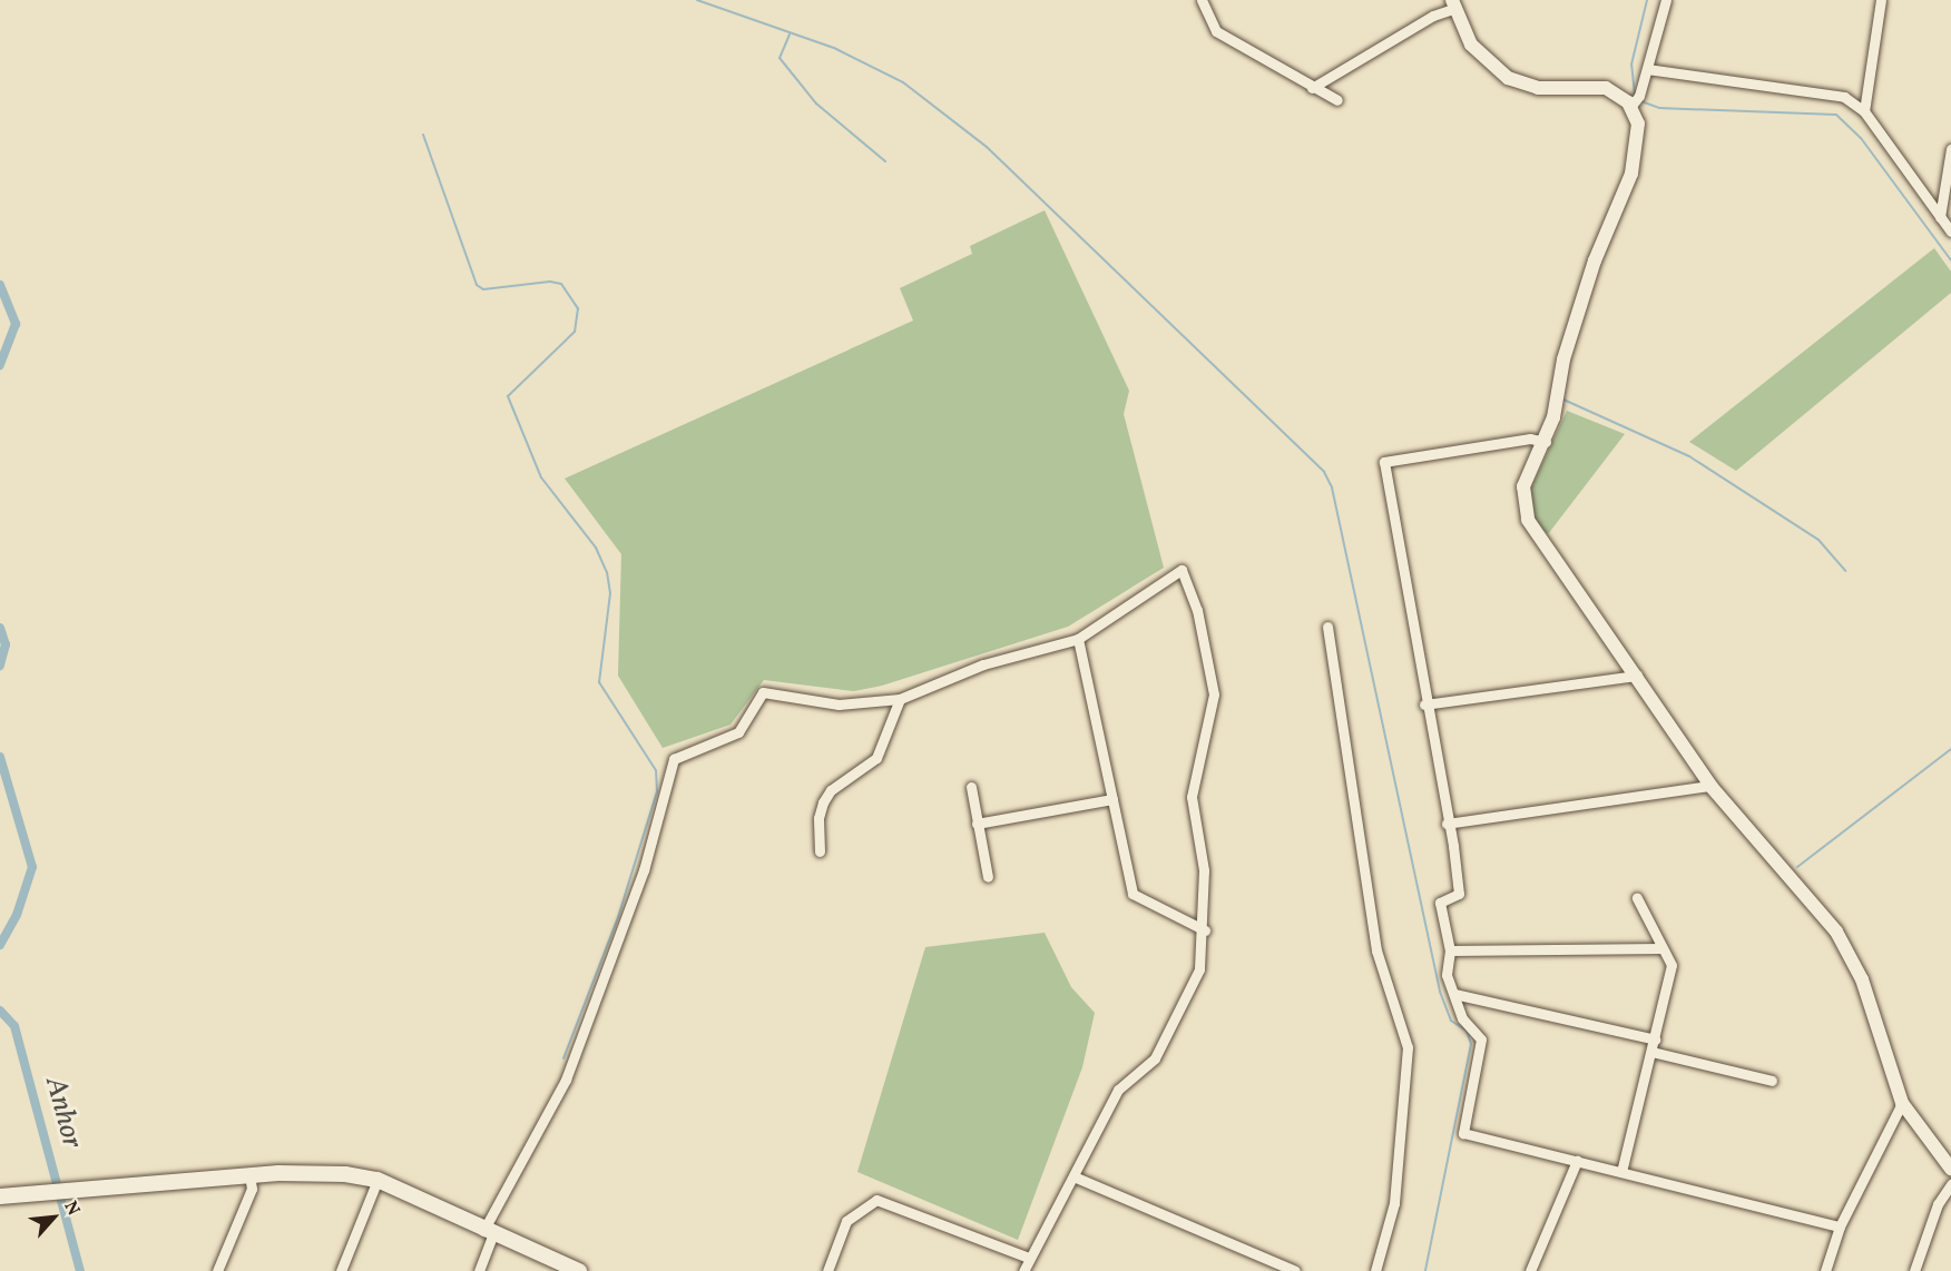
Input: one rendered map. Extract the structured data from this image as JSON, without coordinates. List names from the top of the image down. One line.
{"water":["Anhor"],"north":"top right"}
